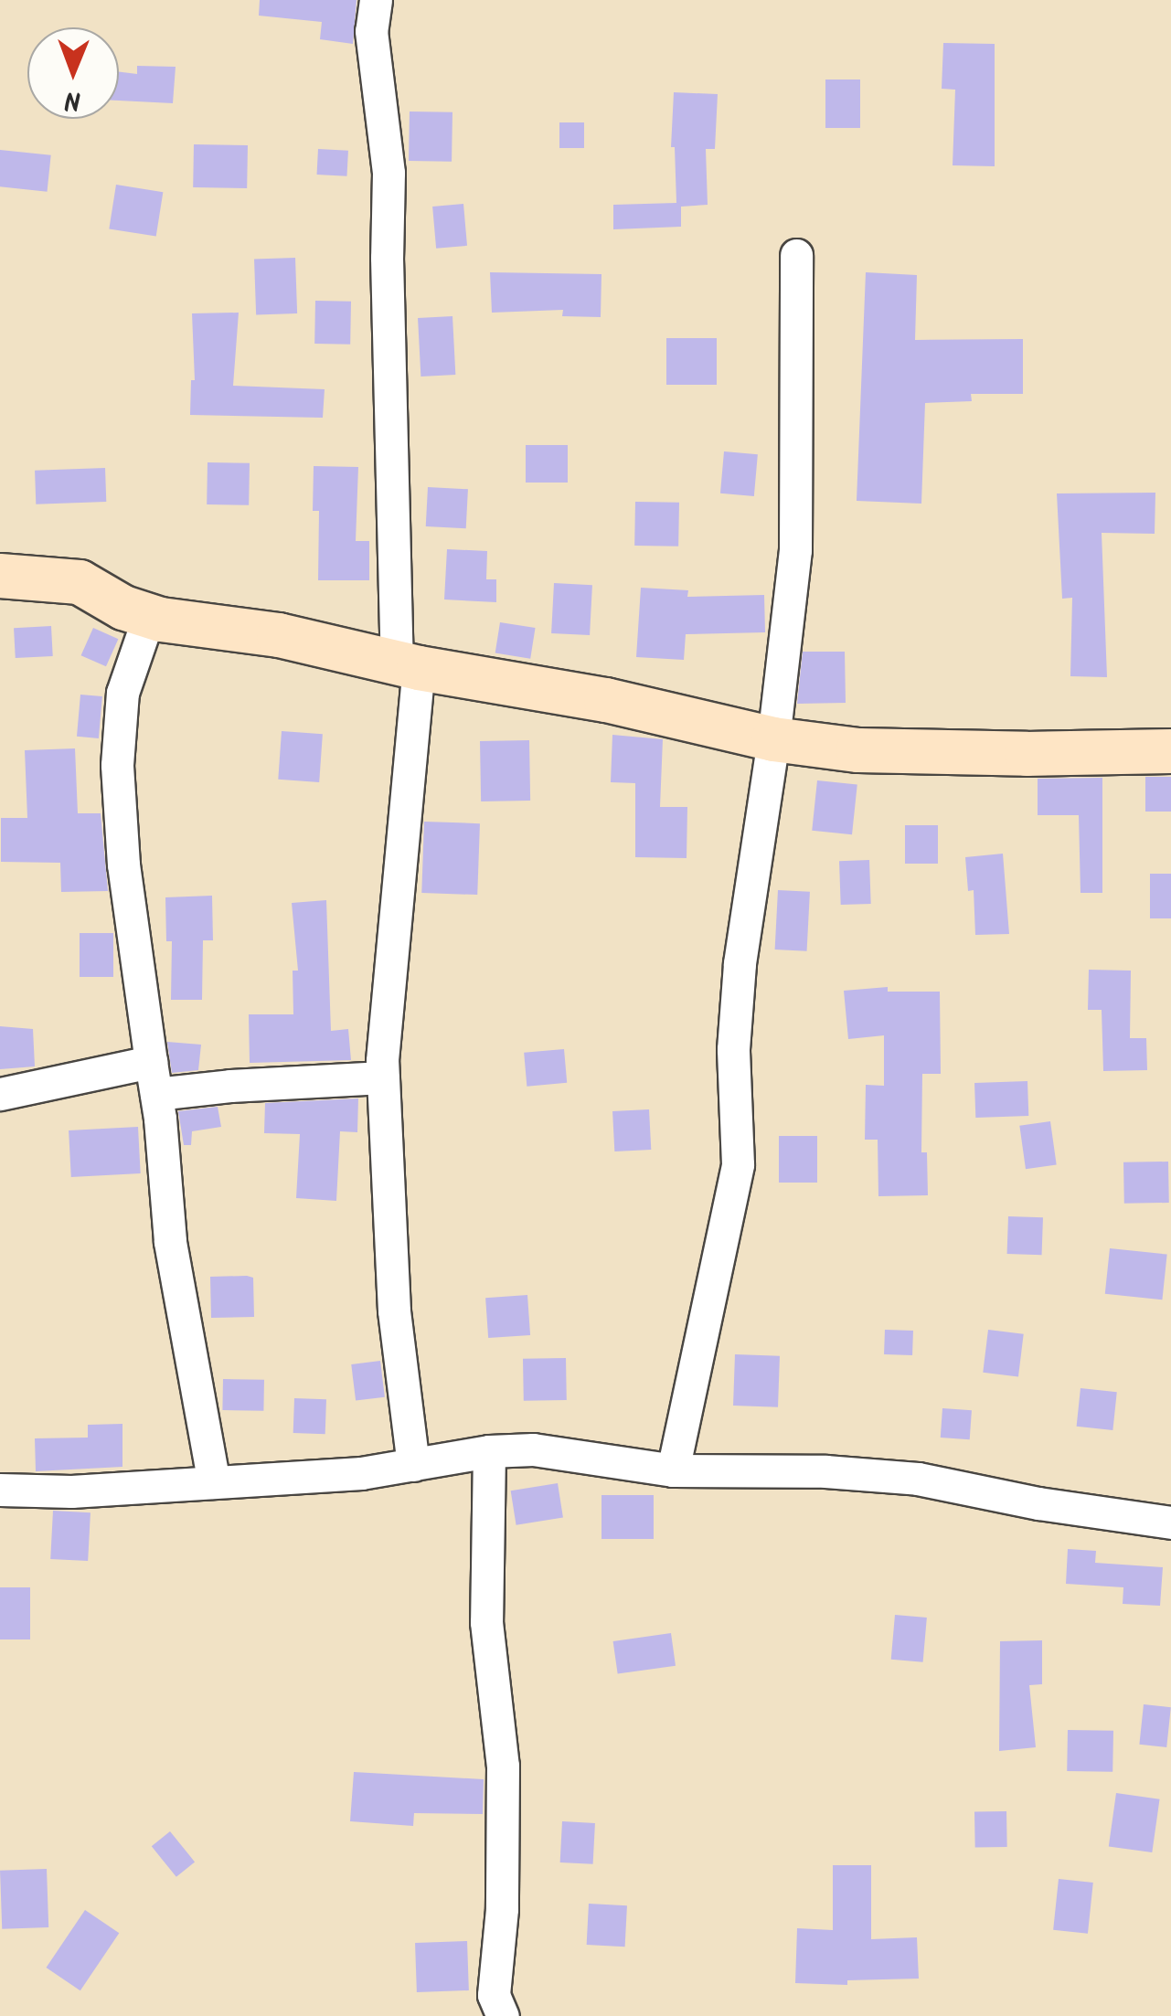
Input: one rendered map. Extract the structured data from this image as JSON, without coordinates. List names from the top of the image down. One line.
{"north":"bottom"}
